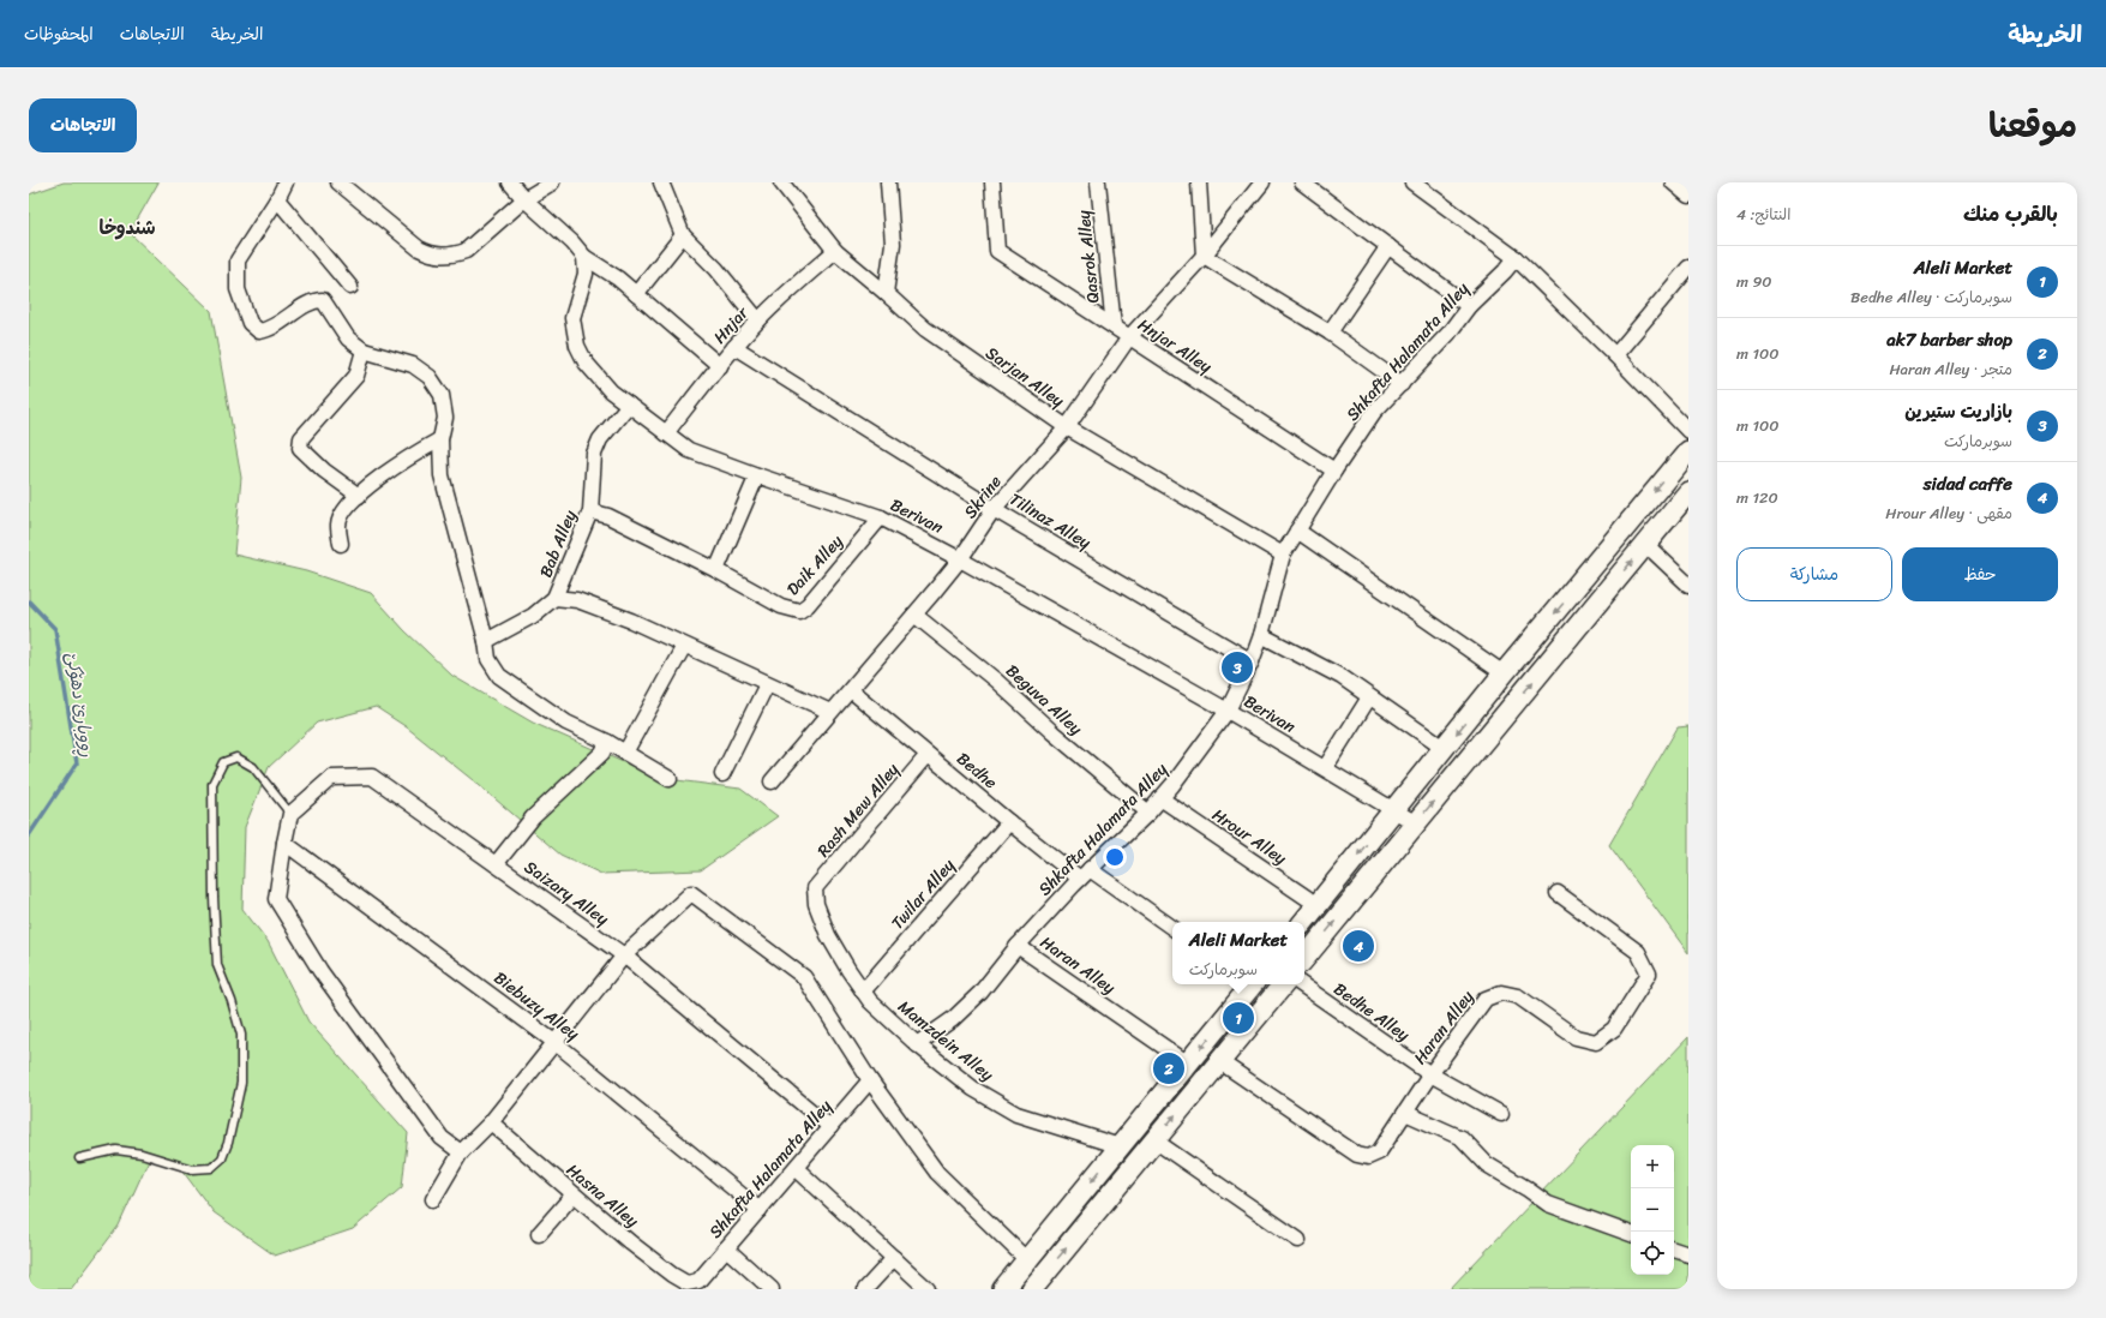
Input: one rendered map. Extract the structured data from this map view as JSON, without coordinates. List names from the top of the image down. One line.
{"streets":{"street":["Qasrok Alley","Hnjar","Hnjar Alley","Shkafta Halamata Alley","Sarjan Alley","Skrine","Berivan","Tilinaz Alley","Bab Alley","Daik Alley","Beguva Alley","Bedhe","Rash Mew Alley","Hrour Alley","Saizary Alley","Twilar Alley","Haran Alley","Biebuzy Alley","Bedhe Alley","Mamzdein Alley","Hasna Alley"]},"crossings":[["Qasrok Alley","Hnjar Alley"],["Hnjar","Sarjan Alley"],["Hnjar","Berivan"],["Hnjar","Tilinaz Alley"],["Hnjar Alley","Shkafta Halamata Alley"],["Hnjar Alley","Skrine"],["Shkafta Halamata Alley","Sarjan Alley"],["Shkafta Halamata Alley","Berivan"],["Shkafta Halamata Alley","Tilinaz Alley"],["Shkafta Halamata Alley","Beguva Alley"],["Shkafta Halamata Alley","Bedhe"],["Shkafta Halamata Alley","Hrour Alley"],["Shkafta Halamata Alley","Saizary Alley"],["Shkafta Halamata Alley","Haran Alley"],["Shkafta Halamata Alley","Biebuzy Alley"],["Shkafta Halamata Alley","Mamzdein Alley"],["Shkafta Halamata Alley","Hasna Alley"],["Sarjan Alley","Skrine"],["Skrine","Berivan"],["Skrine","Tilinaz Alley"],["Skrine","Beguva Alley"],["Skrine","Bedhe"],["Berivan","Bab Alley"],["Berivan","Daik Alley"],["Bab Alley","Daik Alley"],["Bedhe","Rash Mew Alley"],["Bedhe","Twilar Alley"],["Rash Mew Alley","Mamzdein Alley"],["Twilar Alley","Mamzdein Alley"],["Haran Alley","Bedhe Alley"]],"districts":["شندوخا"],"water":["ڕووبارێ دهۆكێ"],"page":{"header":"الخريطة","nav":["الخريطة","الاتجاهات","المحفوظات"],"title":"موقعنا","buttons":["الاتجاهات",["حفظ","مشاركة"]],"heading":["بالقرب منك","النتائج: 4"],"list":[{"mark":"1","name":"Aleli Market","note":"سوبرماركت · Bedhe Alley","value":"90 m"},{"mark":"2","name":"ak7 barber shop","note":"متجر · Haran Alley","value":"100 m"},{"mark":"3","name":"بازاريت ستيرين","note":"سوبرماركت","value":"100 m"},{"mark":"4","name":"sidad caffe","note":"مقهى · Hrour Alley","value":"120 m"}],"pins":["3","4","1","2"],"popup":["Aleli Market","سوبرماركت"],"map_buttons":["+","−"]}}
